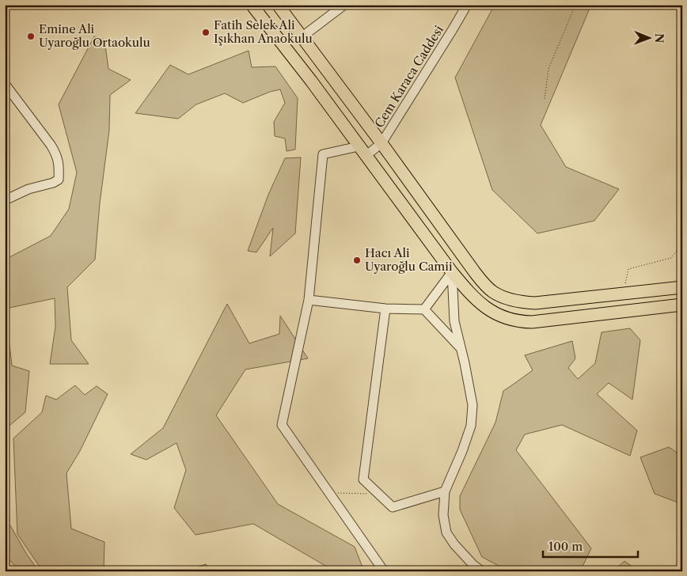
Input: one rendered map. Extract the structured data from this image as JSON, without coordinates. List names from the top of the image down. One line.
{"streets":{"street":["Cem Karaca Caddesi"]},"places":["Fatih Selek Ali Işıkhan Anaokulu","Emine Ali Uyaroğlu Ortaokulu","Hacı Ali Uyaroğlu Camii"],"scale_bar":"100 m","north":"right"}
